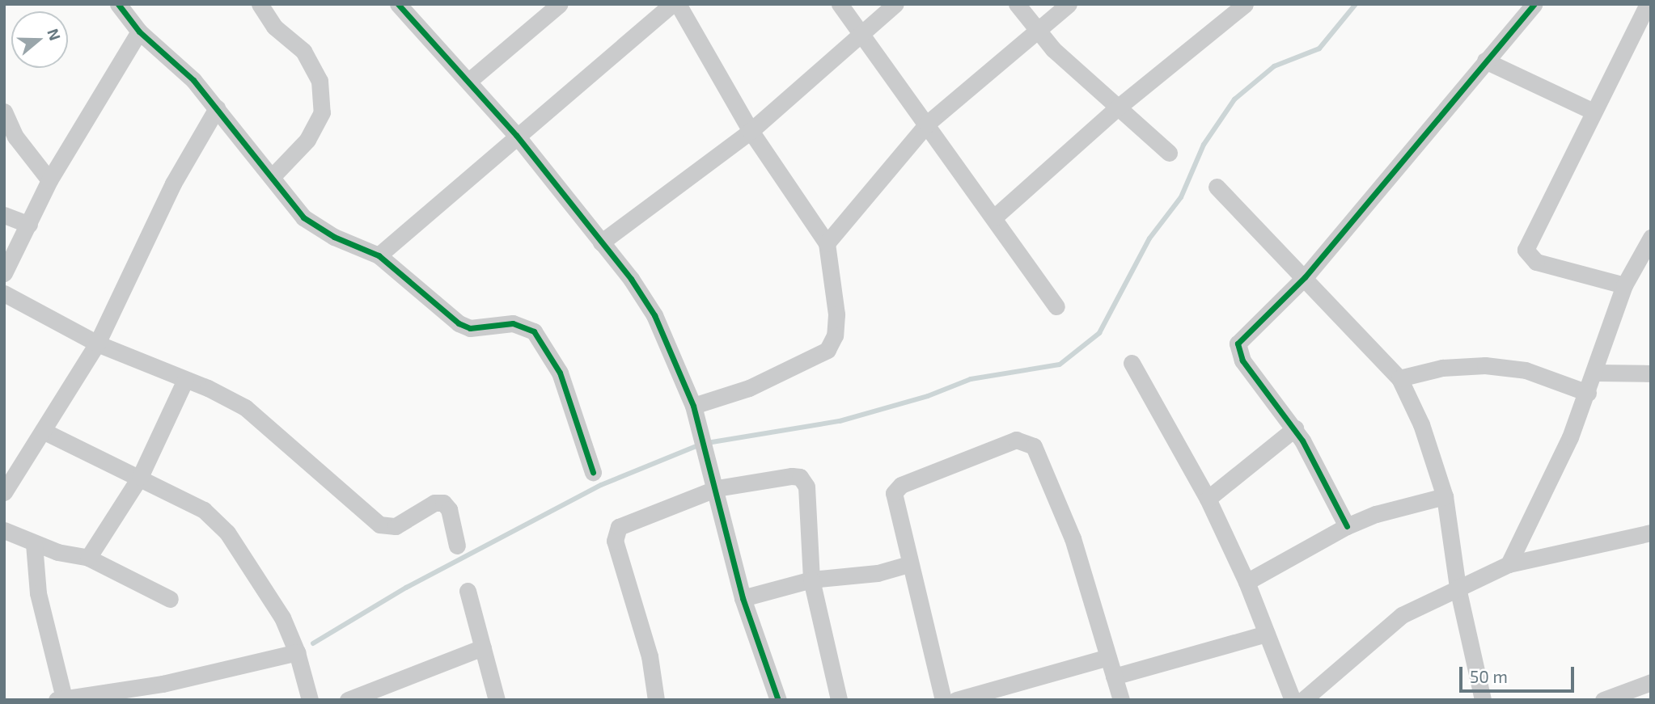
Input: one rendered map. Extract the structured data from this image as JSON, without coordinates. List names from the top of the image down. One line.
{"scale_bar":"50 m","north":"right"}
